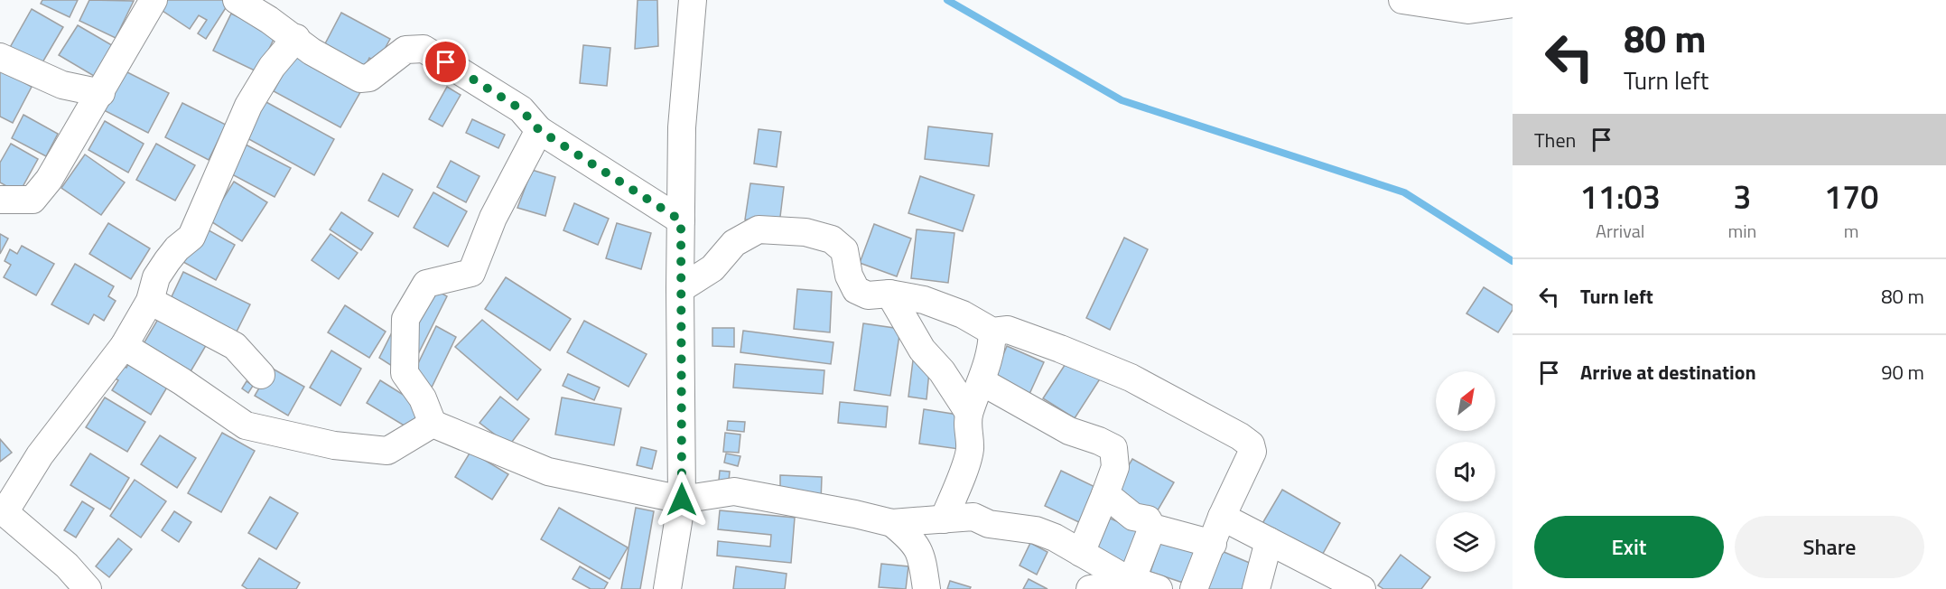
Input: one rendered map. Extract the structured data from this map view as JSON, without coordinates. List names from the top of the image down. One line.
{"north":"top right","page":{"turn":["80 m","Turn left"],"then":"Then","eta":["11:03","Arrival","3","min","170","m"],"list":[{"name":"Turn left","value":"80 m"},{"name":"Arrive at destination","value":"90 m"}],"buttons":["Exit","Share"]}}
